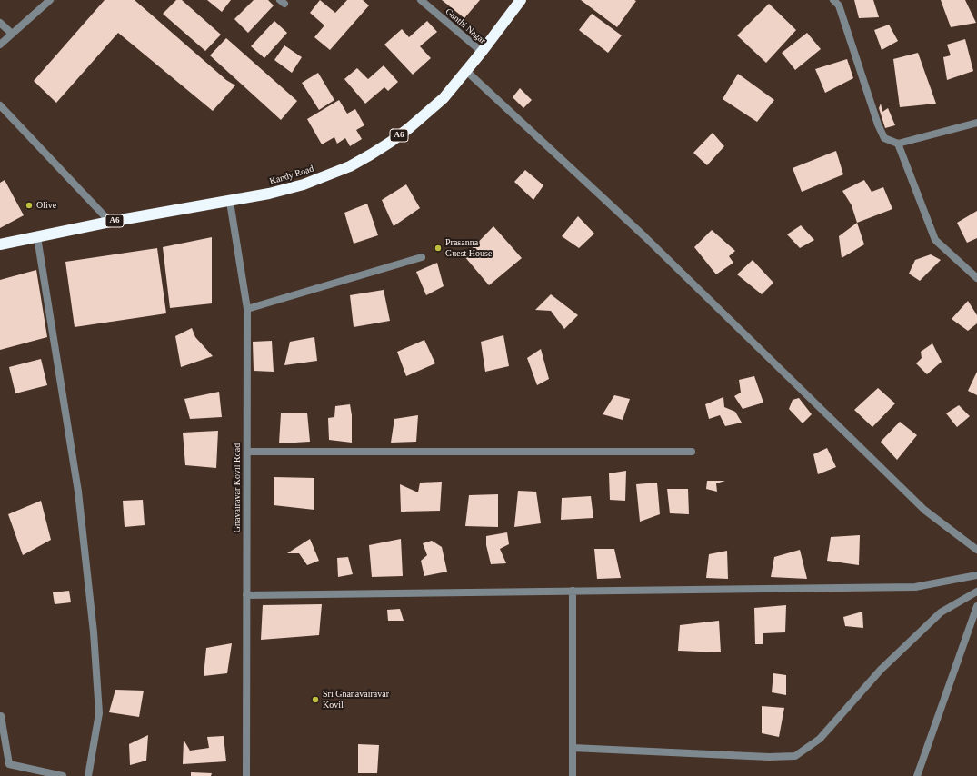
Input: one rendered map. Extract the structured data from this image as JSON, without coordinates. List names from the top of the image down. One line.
{"streets":{"highway":["A6","Kandy Road"],"street":["Ganthi Nagar","Gnavairavar Kovil Road"]},"crossings":[["Ganthi Nagar","Kandy Road"],["Kandy Road","Gnavairavar Kovil Road"]],"places":["Olive","Prasanna Guest House","Sri Gnanavairavar Kovil"]}
